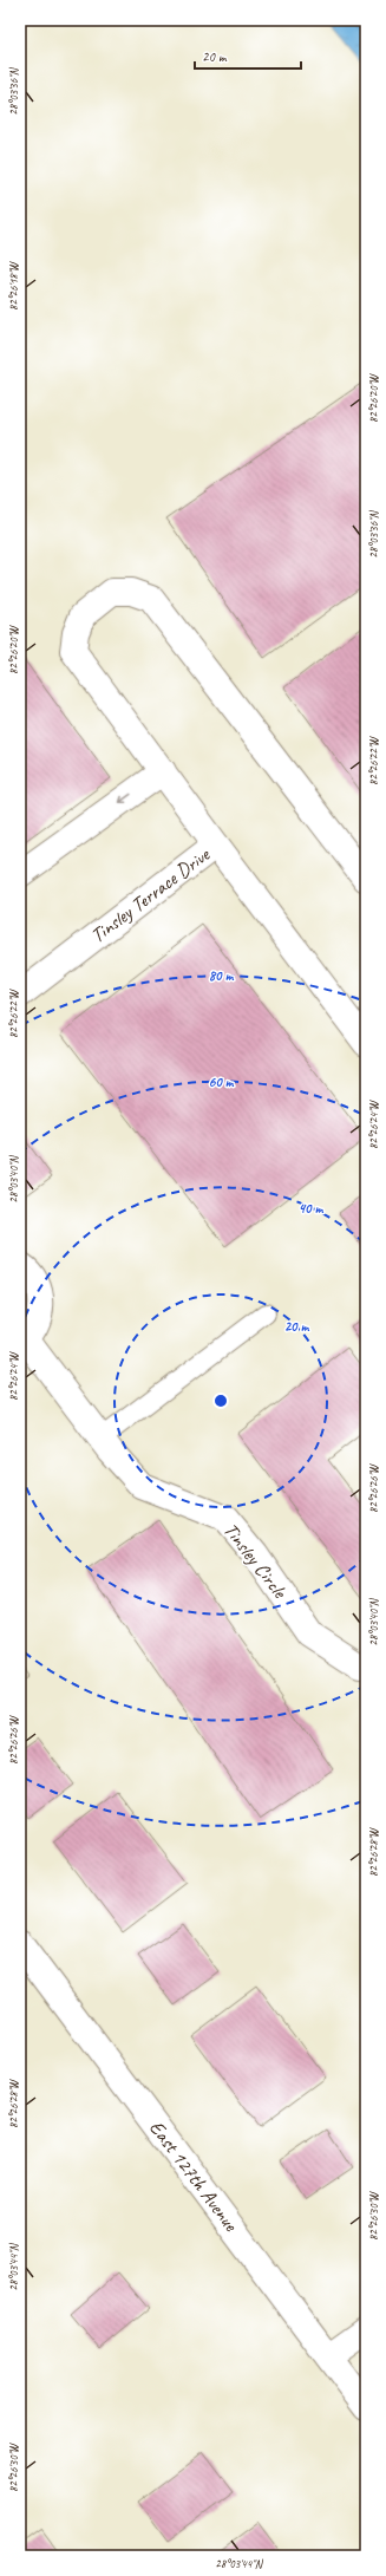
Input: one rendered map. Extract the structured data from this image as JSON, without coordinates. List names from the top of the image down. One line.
{"streets":{"street":["Tinsley Terrace Drive","Tinsley Circle","East 127th Avenue"]},"scale_bar":"20 m","coordinates":["28°03'36\"N","82°26'18\"W","82°26'20\"W","82°26'22\"W","82°26'24\"W","28°03'40\"N","82°26'26\"W","82°26'28\"W","82°26'30\"W","28°03'44\"N"],"rings":["80 m","60 m","40 m","20 m"]}
